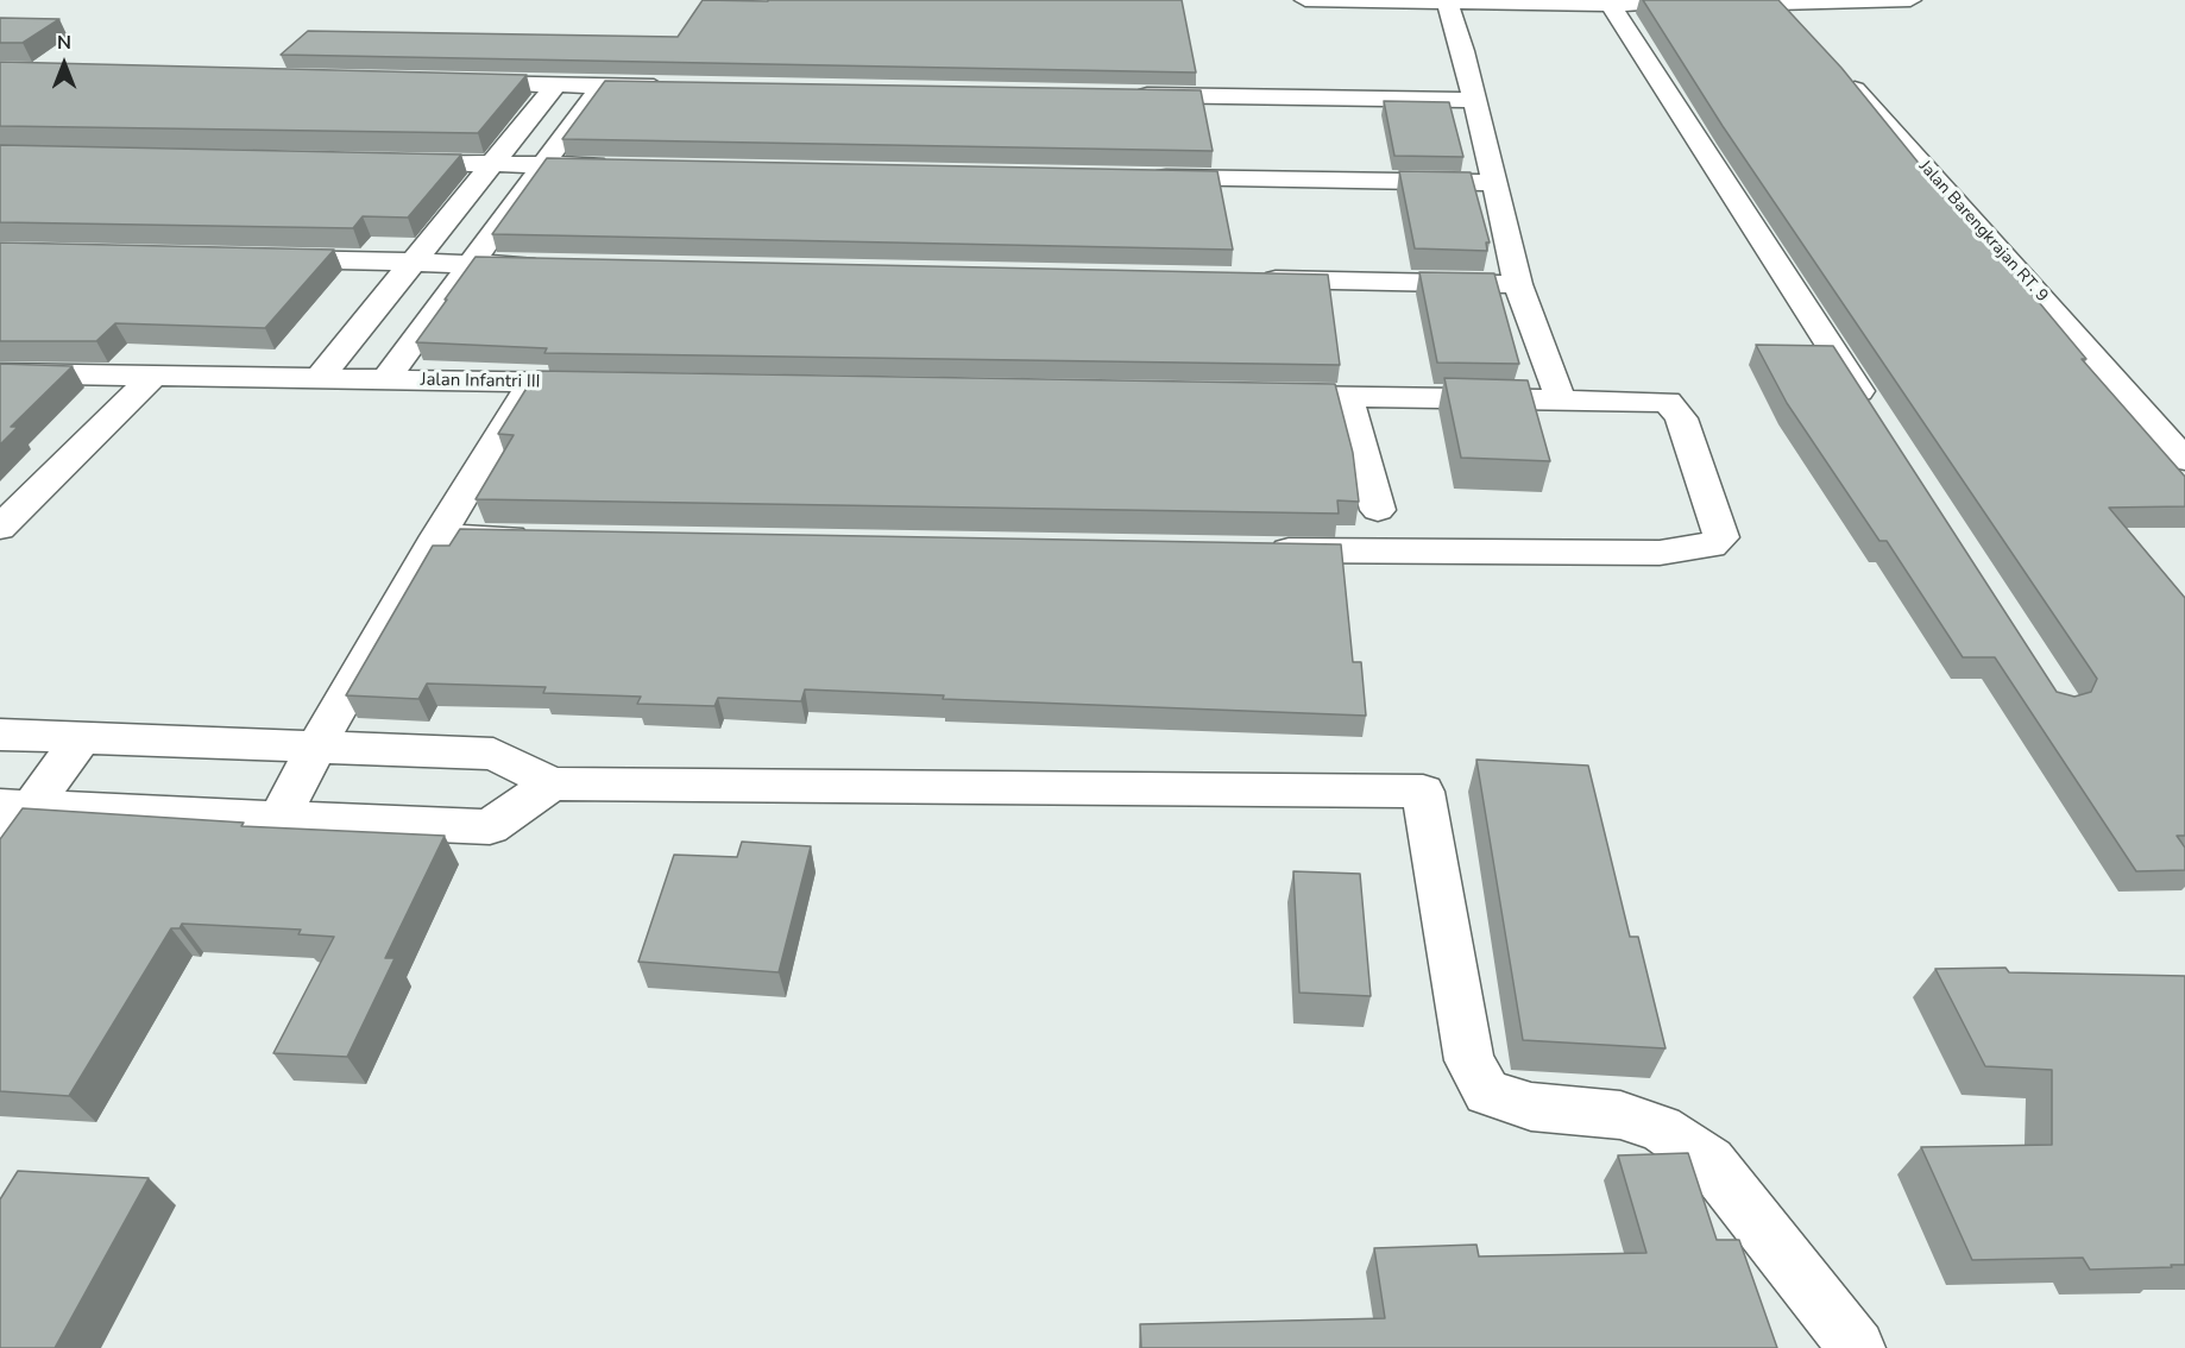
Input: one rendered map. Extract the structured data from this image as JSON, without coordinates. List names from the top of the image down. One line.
{"streets":{"street":["Jalan Barengkrajan RT. 9","Jalan Infantri III"]},"north":"top"}
